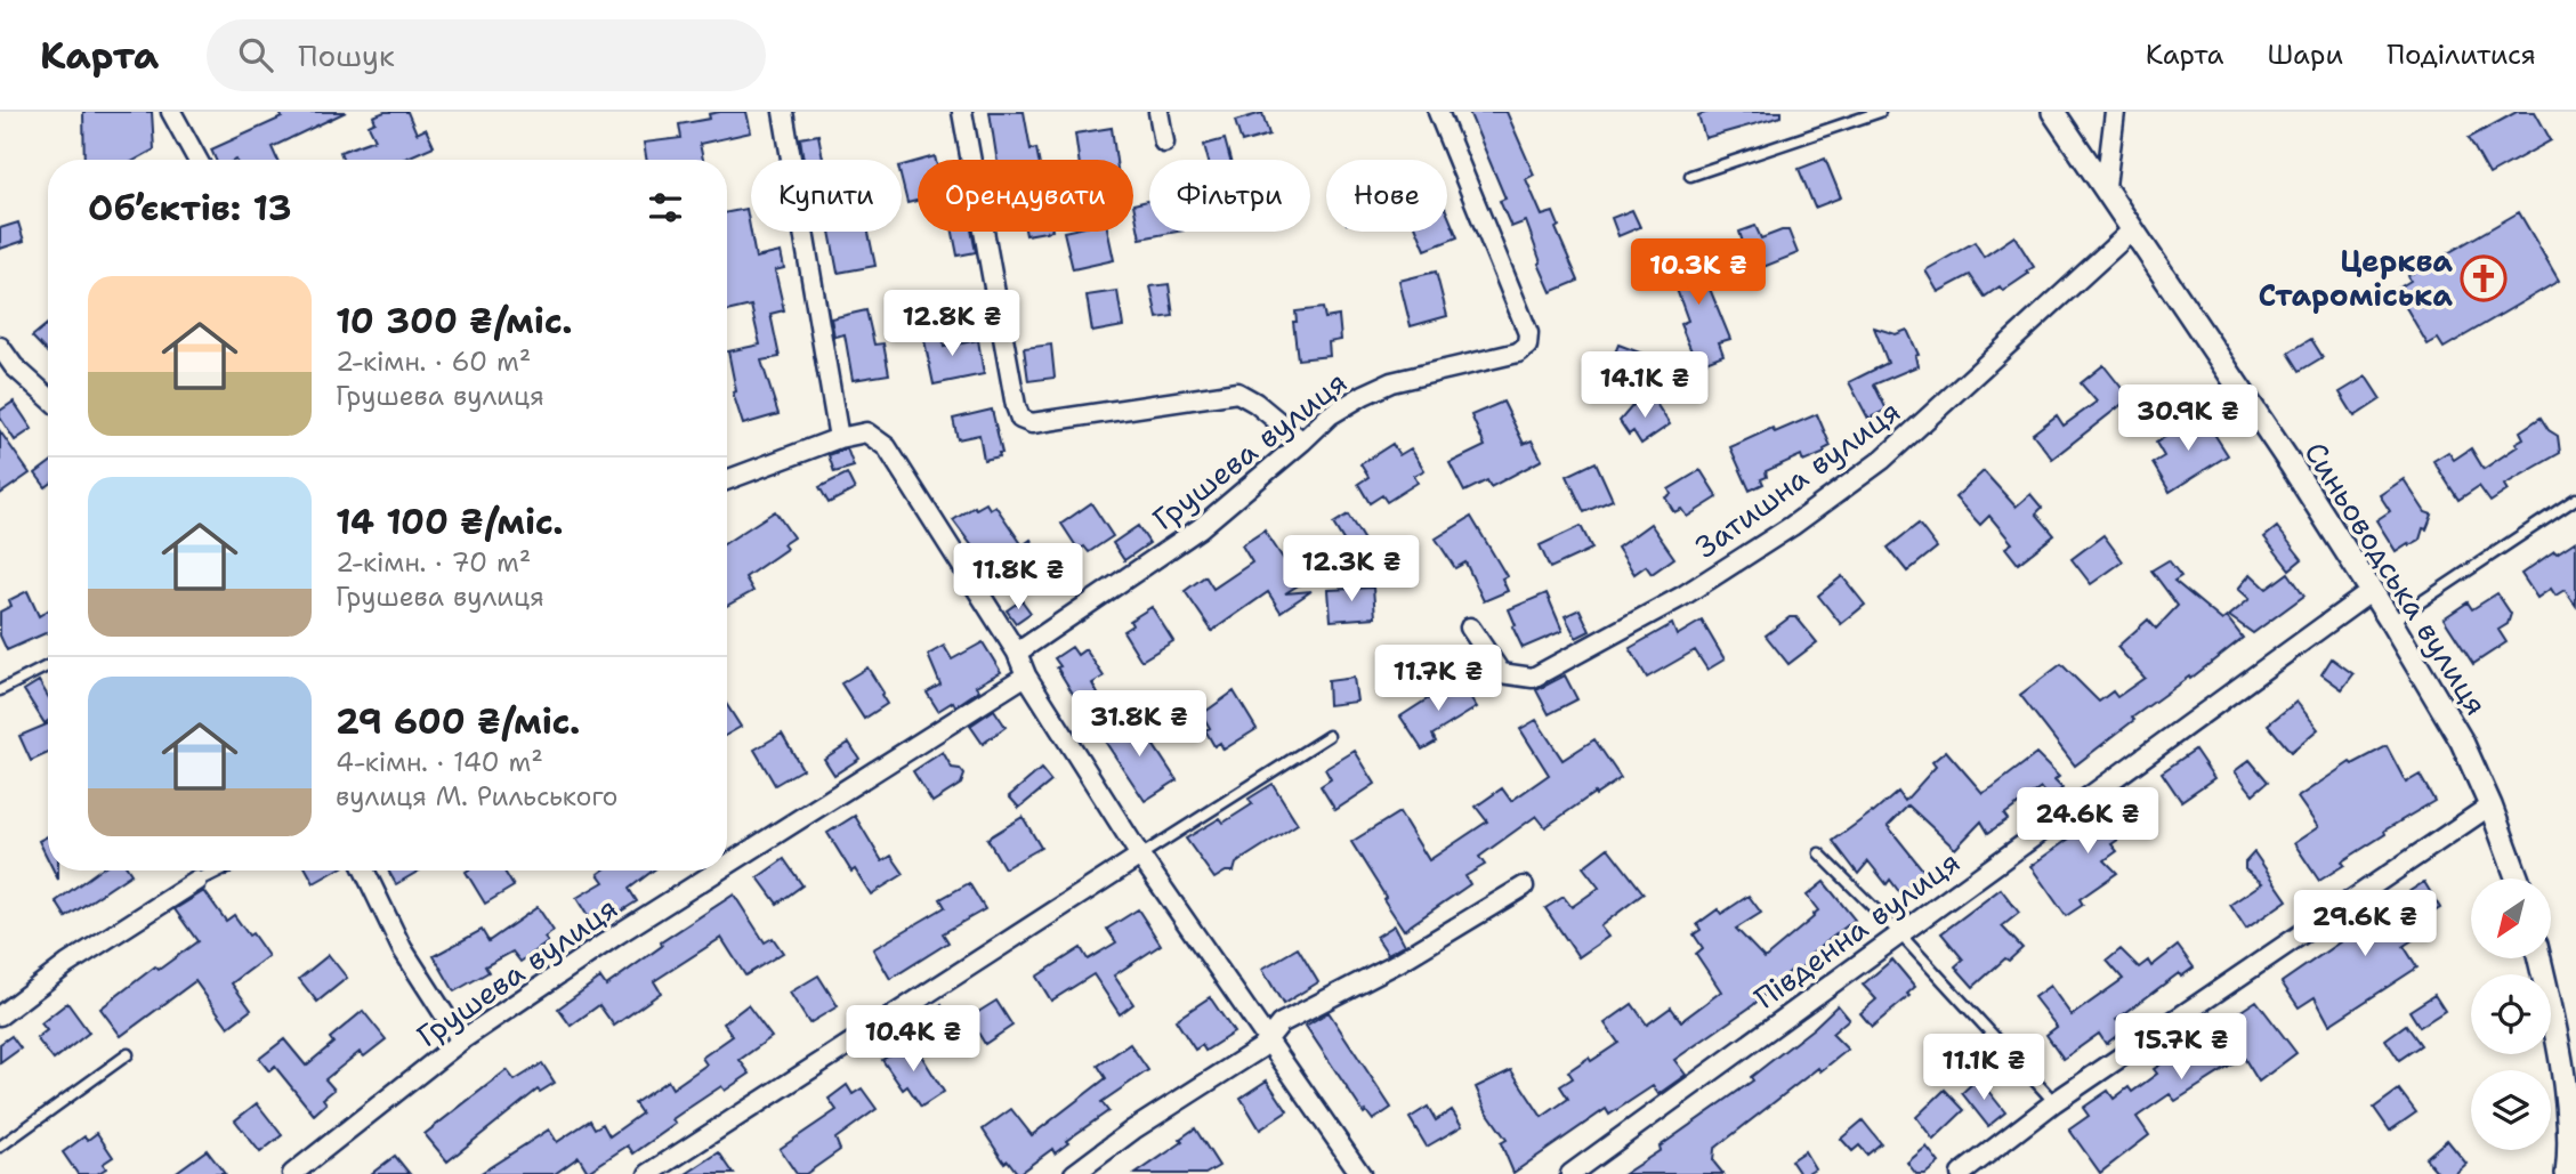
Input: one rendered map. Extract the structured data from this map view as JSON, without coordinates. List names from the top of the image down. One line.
{"streets":{"street":["Грушева вулиця","Затишна вулиця","Синьоводська вулиця","Південна вулиця"]},"crossings":[["Затишна вулиця","Синьоводська вулиця"],["Синьоводська вулиця","Південна вулиця"]],"places":{"church":["Церква Староміська"]},"north":"bottom left","page":{"header":"Карта","search":"Пошук","nav":["Карта","Шари","Поділитися"],"chip":["Купити","Орендувати","Фільтри","Нове"],"heading":"Об’єктів: 13","price":["10.3K ₴","12.8K ₴","14.1K ₴","30.9K ₴","12.3K ₴","11.8K ₴","11.7K ₴","31.8K ₴","24.6K ₴","29.6K ₴","10.4K ₴","15.7K ₴","11.1K ₴"],"list":[{"name":"10 300 ₴/міс.","note":"2-кімн. · 60 m² · Грушева вулиця"},{"name":"14 100 ₴/міс.","note":"2-кімн. · 70 m² · Грушева вулиця"},{"name":"29 600 ₴/міс.","note":"4-кімн. · 140 m² · вулиця М. Рильського"}]}}
